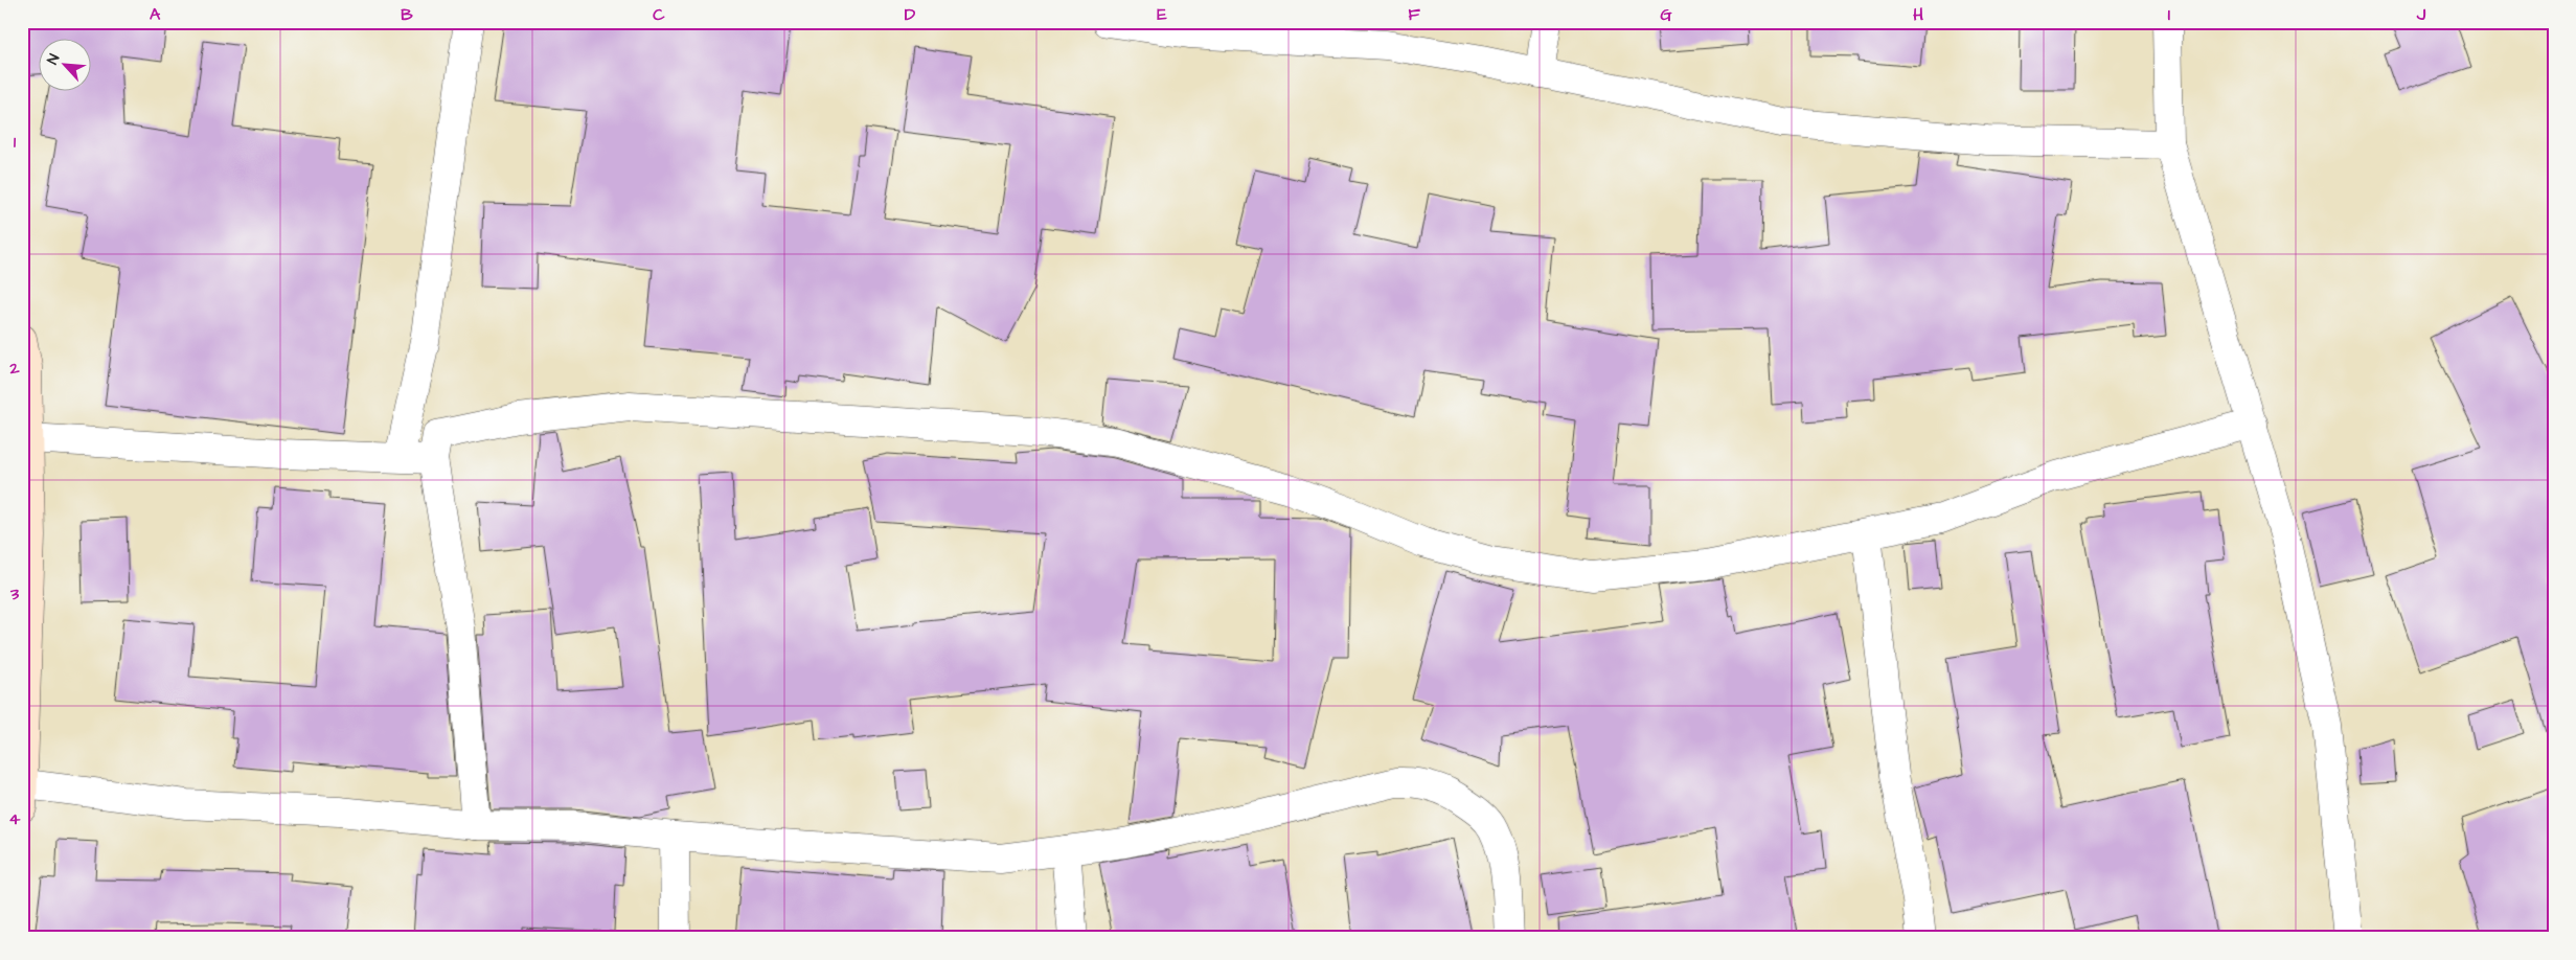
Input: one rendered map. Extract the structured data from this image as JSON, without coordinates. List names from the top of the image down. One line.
{"north":"top left","grid":{"columns":["A","B","C","D","E","F","G","H","I","J"],"rows":["1","2","3","4"]}}
